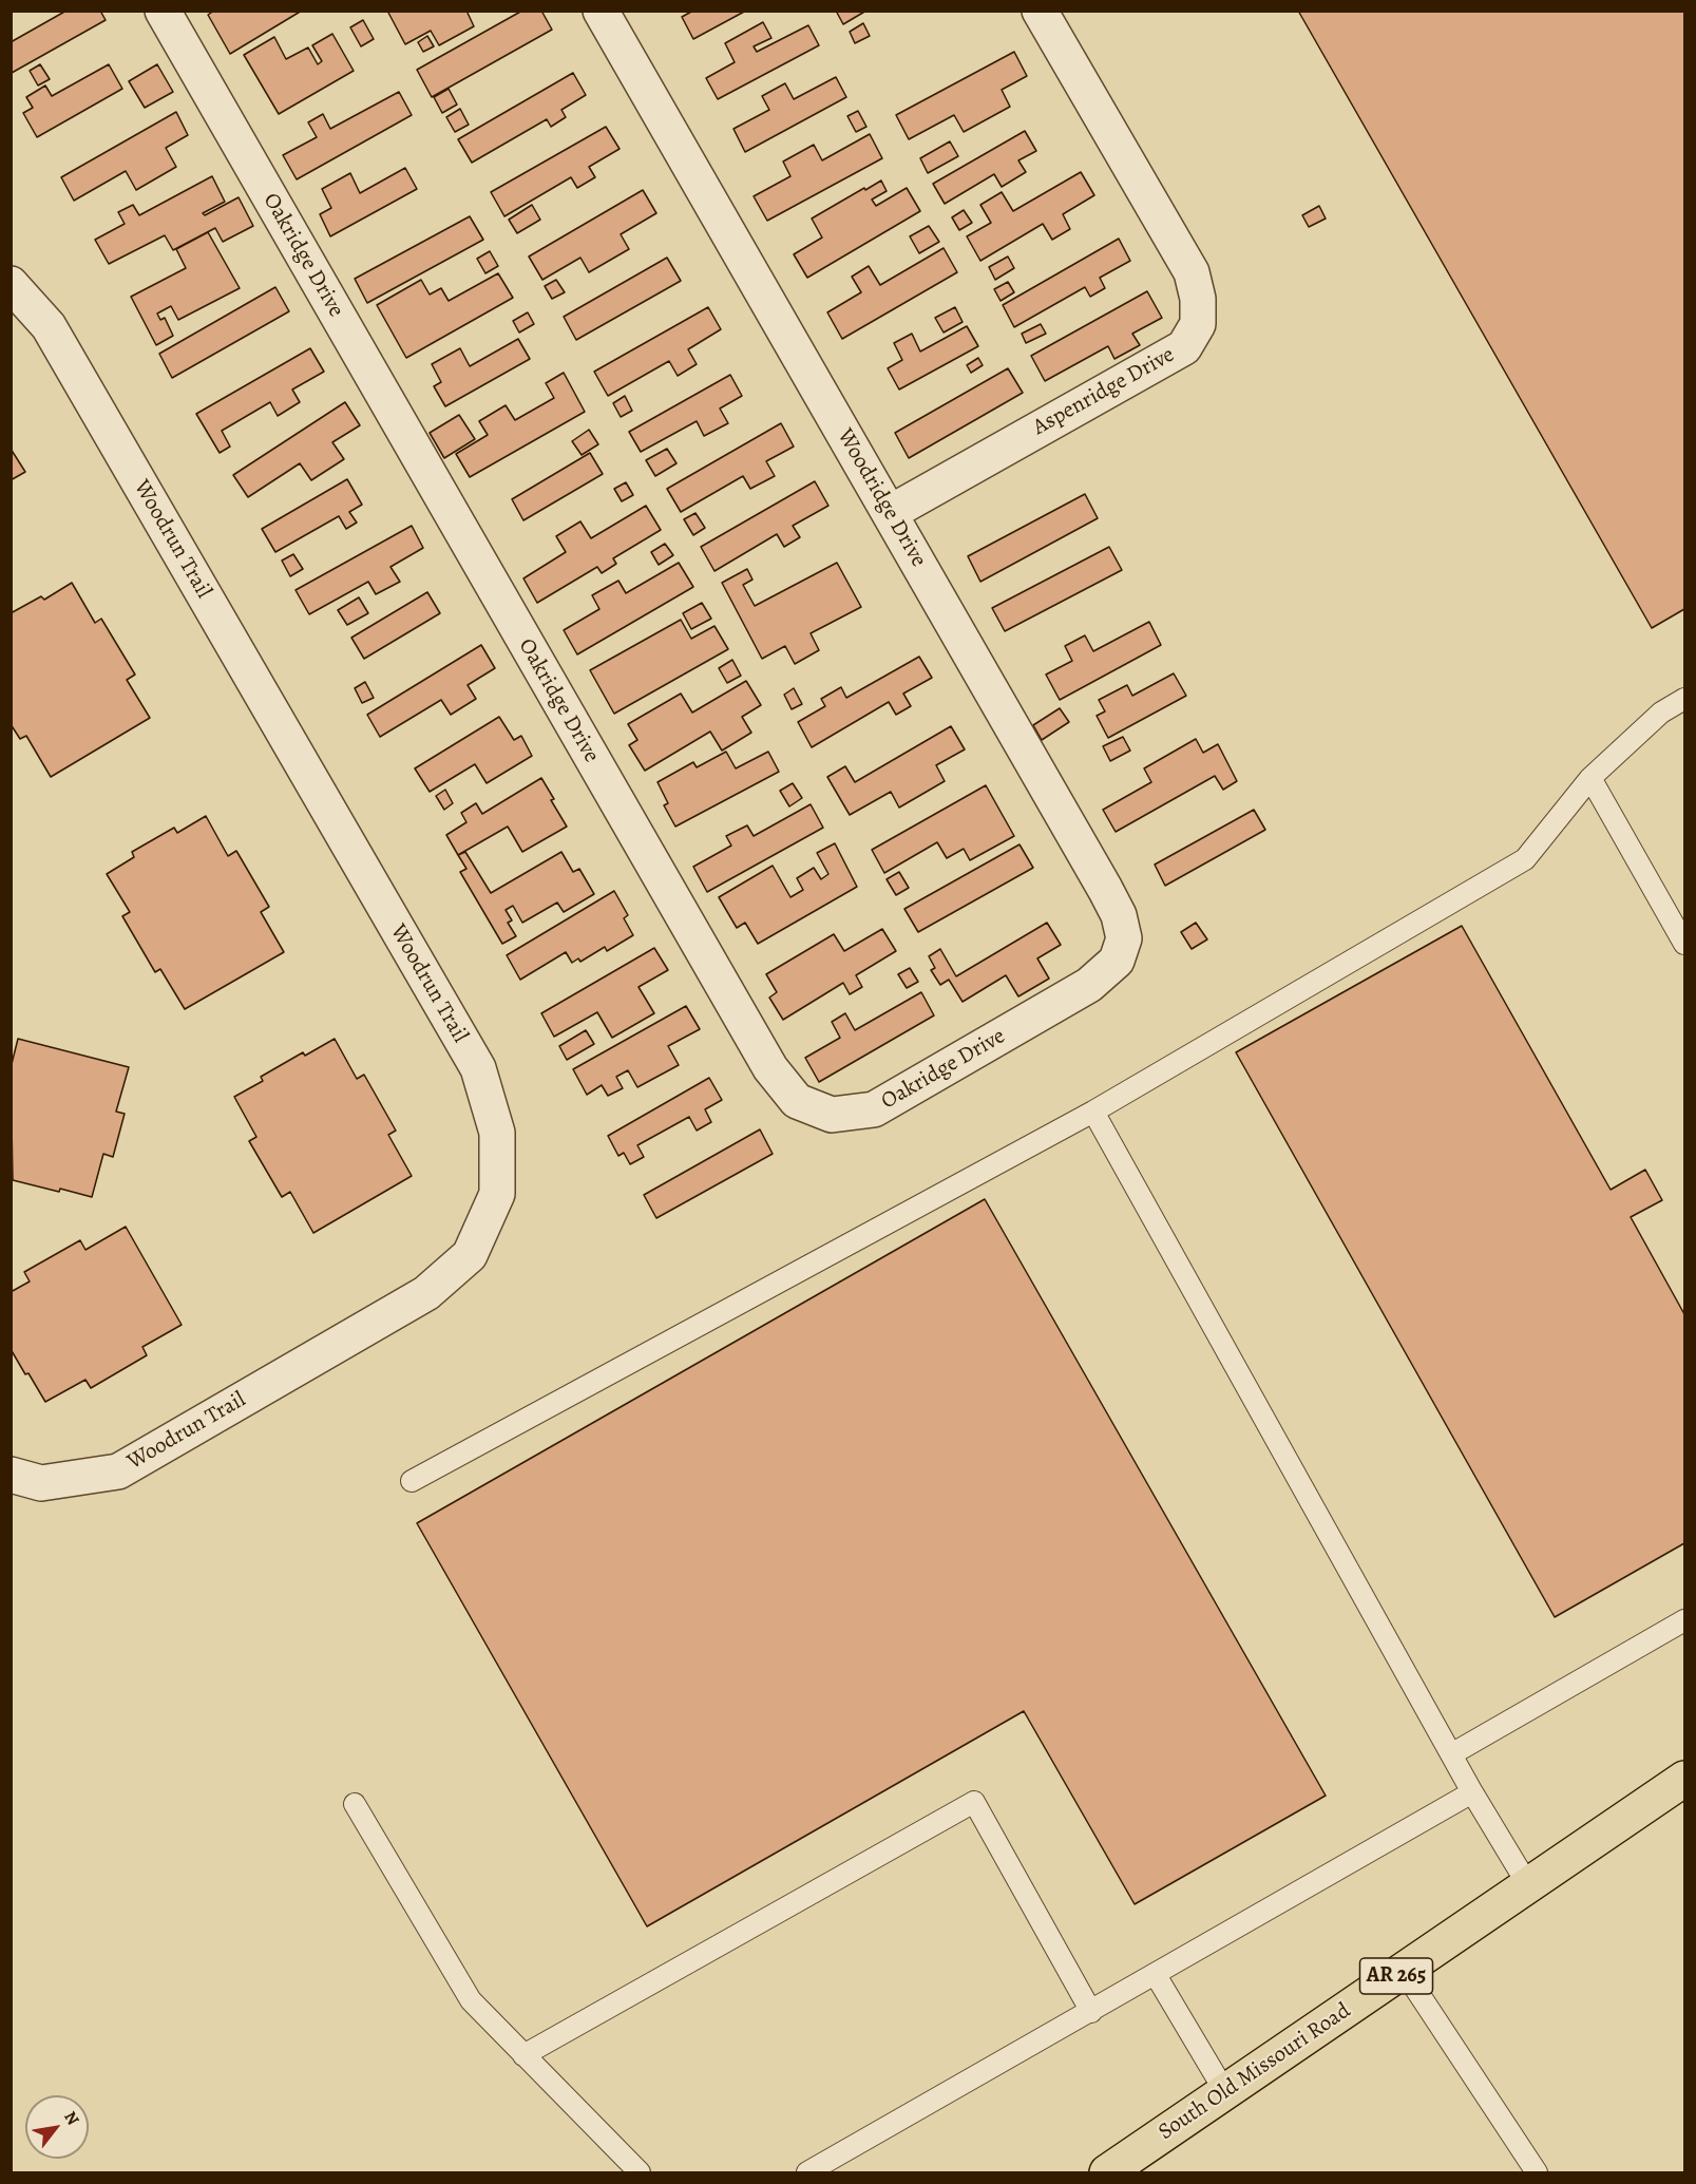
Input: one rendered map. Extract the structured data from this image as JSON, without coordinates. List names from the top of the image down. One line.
{"streets":{"main road":["AR 265","South Old Missouri Road"],"street":["Oakridge Drive","Aspenridge Drive","Woodridge Drive","Woodrun Trail"]},"crossings":[["Oakridge Drive","Woodridge Drive"],["Aspenridge Drive","Woodridge Drive"]],"north":"top right"}
